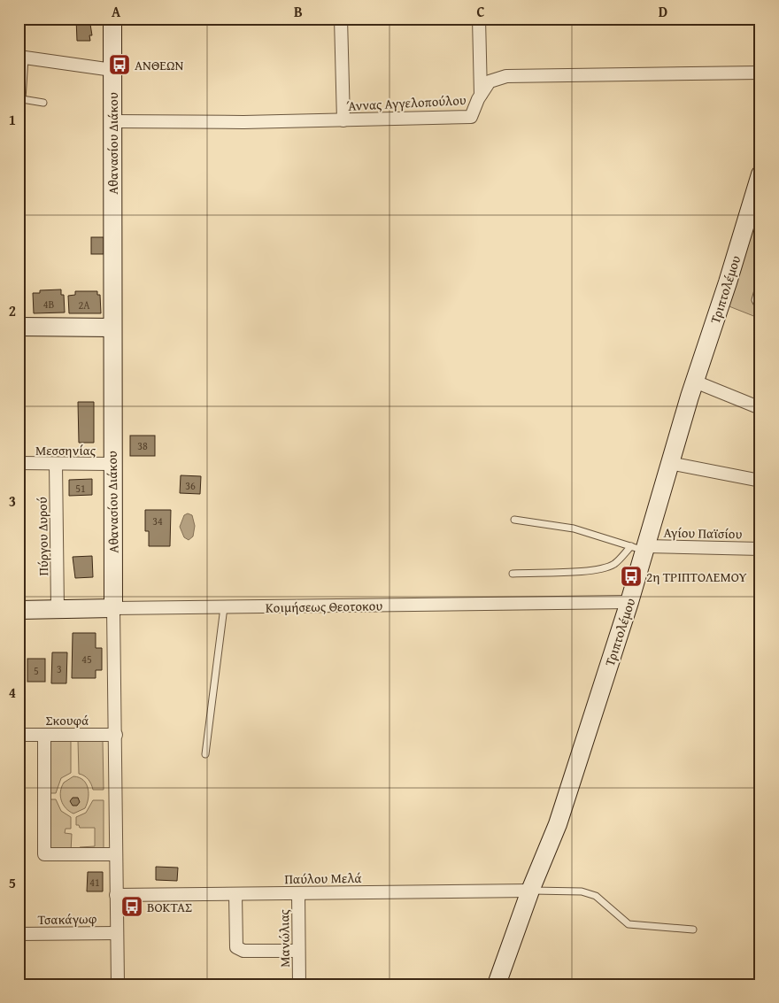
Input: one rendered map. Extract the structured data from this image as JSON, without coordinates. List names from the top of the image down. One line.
{"streets":{"street":["Άννας Αγγελοπούλου","Αθανασίου Διάκου","Τριπτολέμου","Μεσσηνίας","Αγίου Παϊσίου","Πύργου Δυρού","Κοιμήσεως Θεοτοκου","Σκουφά","Παύλου Μελά","Τσακάγωφ","Μανώλιας"]},"crossings":[["Άννας Αγγελοπούλου","Αθανασίου Διάκου"],["Αθανασίου Διάκου","Μεσσηνίας"],["Αθανασίου Διάκου","Κοιμήσεως Θεοτοκου"],["Αθανασίου Διάκου","Σκουφά"],["Αθανασίου Διάκου","Παύλου Μελά"],["Αθανασίου Διάκου","Τσακάγωφ"],["Τριπτολέμου","Αγίου Παϊσίου"],["Τριπτολέμου","Κοιμήσεως Θεοτοκου"],["Τριπτολέμου","Παύλου Μελά"],["Μεσσηνίας","Πύργου Δυρού"],["Πύργου Δυρού","Κοιμήσεως Θεοτοκου"],["Παύλου Μελά","Μανώλιας"]],"places":{"bus stop":["ΑΝΘΕΩΝ","2η ΤΡΙΠΤΟΛΕΜΟΥ","ΒΟΚΤΑΣ"]},"house_numbers":["4Β","2Α","38","36","51","34","45","3","5","41"],"grid":{"columns":["A","B","C","D"],"rows":["1","2","3","4","5"]}}
